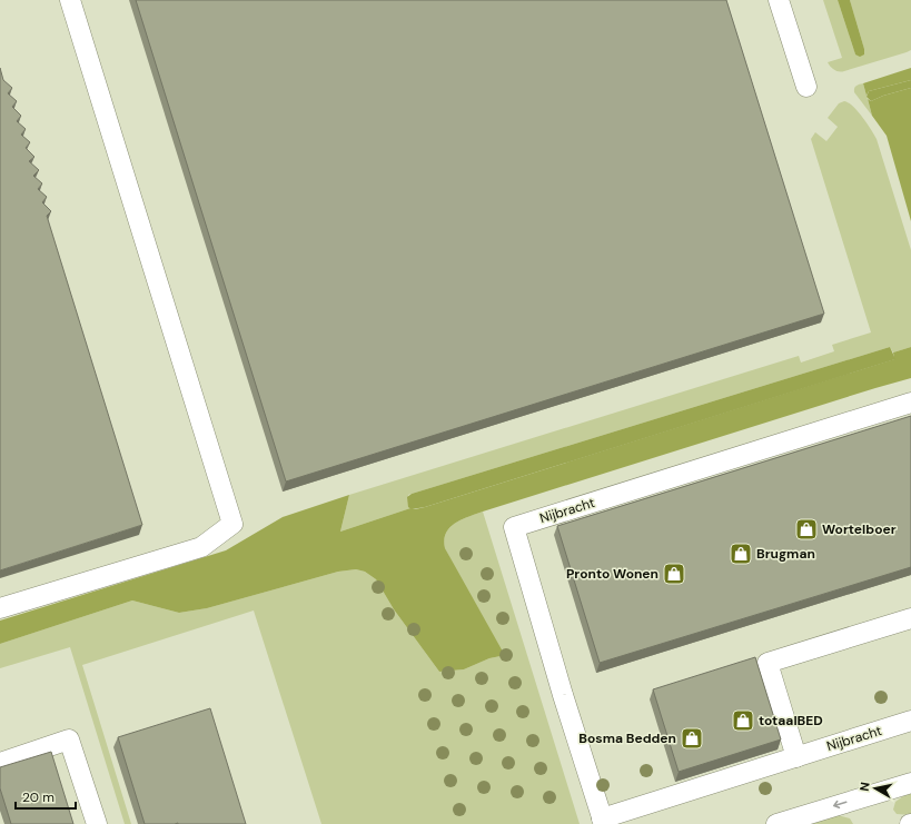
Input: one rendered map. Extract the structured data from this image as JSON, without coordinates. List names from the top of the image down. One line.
{"streets":{"street":["Nijbracht"]},"places":{"shop":["Wortelboer","Brugman","Pronto Wonen","totaalBED","Bosma Bedden"]},"scale_bar":"20 m","north":"left"}
